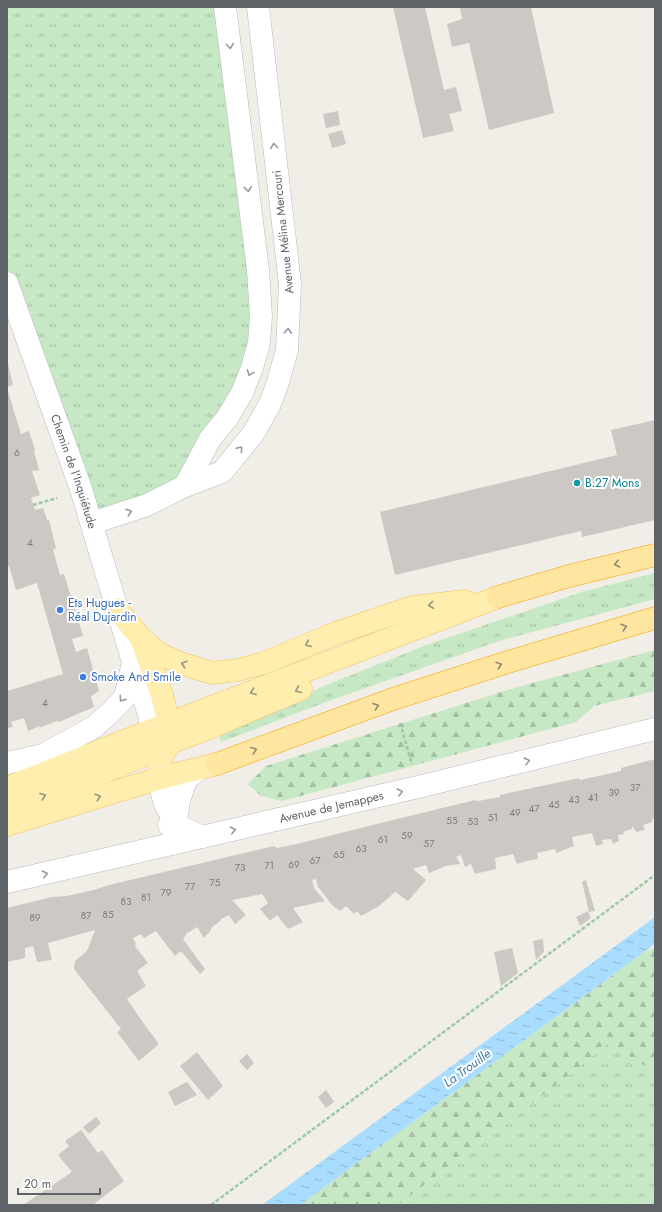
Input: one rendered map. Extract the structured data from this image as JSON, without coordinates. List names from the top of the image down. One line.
{"streets":{"street":["Avenue Mélina Mercouri","Chemin de l'Inquiétude","Avenue de Jemappes"]},"crossings":[["Avenue Mélina Mercouri","Chemin de l'Inquiétude"]],"one_way":["Avenue de Jemappes"],"water":["La Trouille"],"places":["B.27 Mons","Ets Hugues - Réal Dujardin","Smoke And Smile"],"house_numbers":["6","4","4","37","39","41","43","45","47","49","51","55","53","59","61","57","63","65","67","69","71","73","75","77","79","81","83","85","87","89"],"scale_bar":"20 m"}
